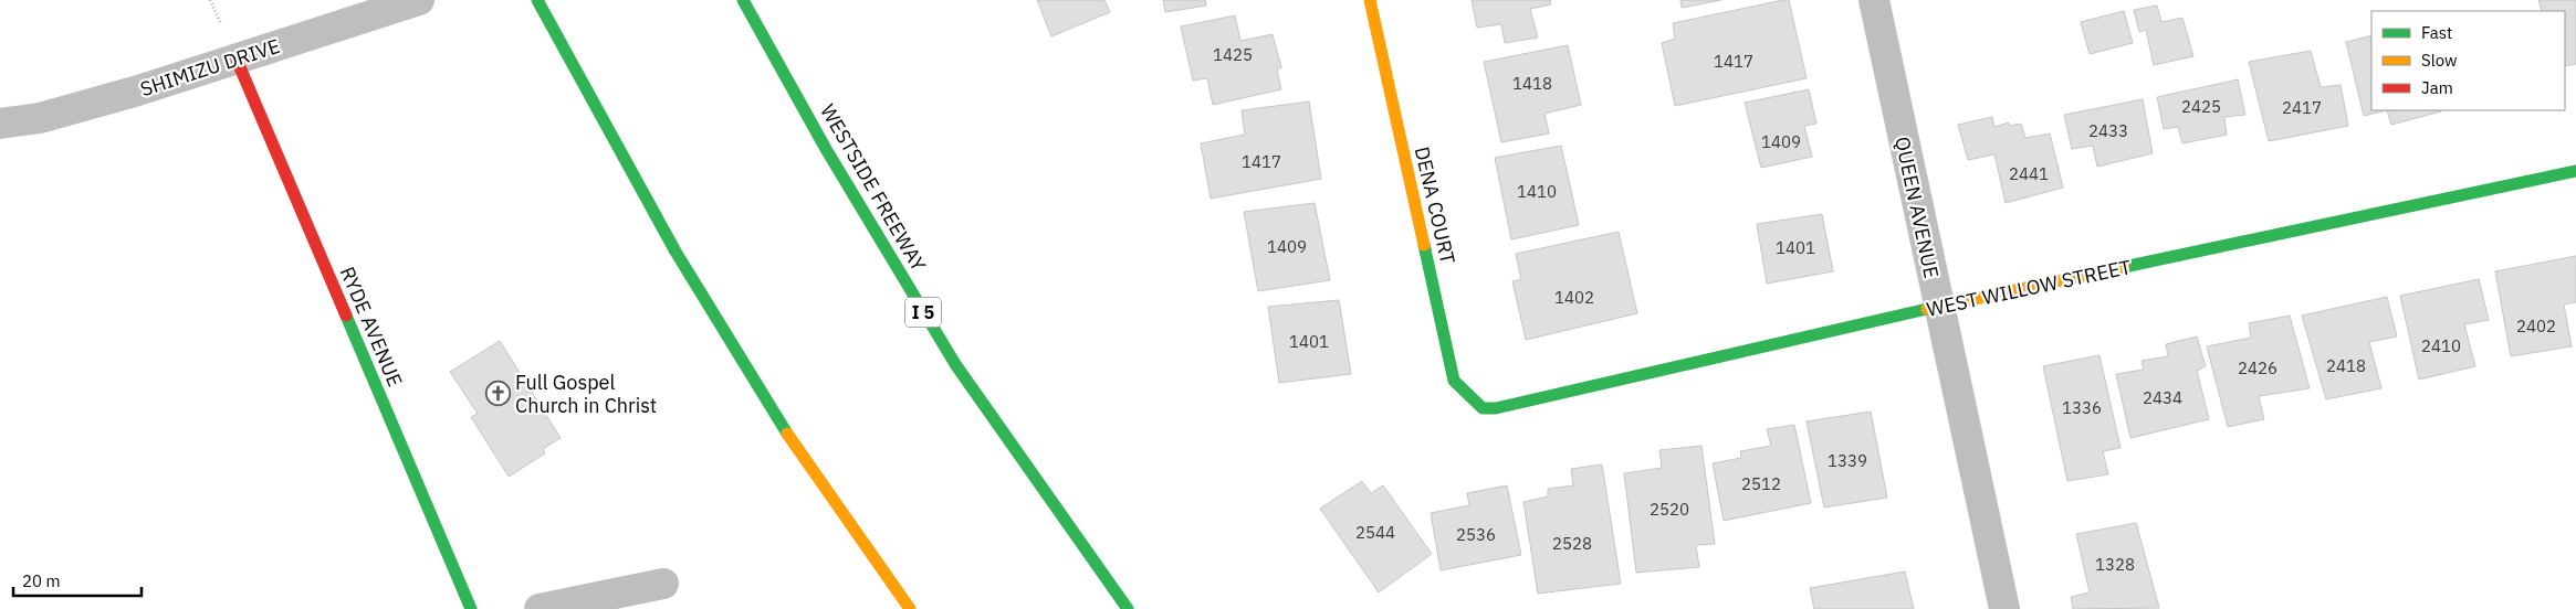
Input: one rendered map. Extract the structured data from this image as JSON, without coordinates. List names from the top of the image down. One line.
{"streets":{"main road":["WESTSIDE FREEWAY","DENA COURT","WEST WILLOW STREET","I 5","RYDE AVENUE"],"street":["SHIMIZU DRIVE","QUEEN AVENUE"]},"crossings":[["SHIMIZU DRIVE","RYDE AVENUE"],["DENA COURT","WEST WILLOW STREET"],["QUEEN AVENUE","WEST WILLOW STREET"]],"places":{"church":["Full Gospel Church in Christ"]},"house_numbers":["1425","1417","1418","2425","2417","2433","1409","1417","2441","1410","1409","1401","1402","2402","1401","2410","2418","2426","2434","1336","1339","2512","2520","2544","2536","2528","1328"],"legend":["Fast","Slow","Jam"],"scale_bar":"20 m"}
